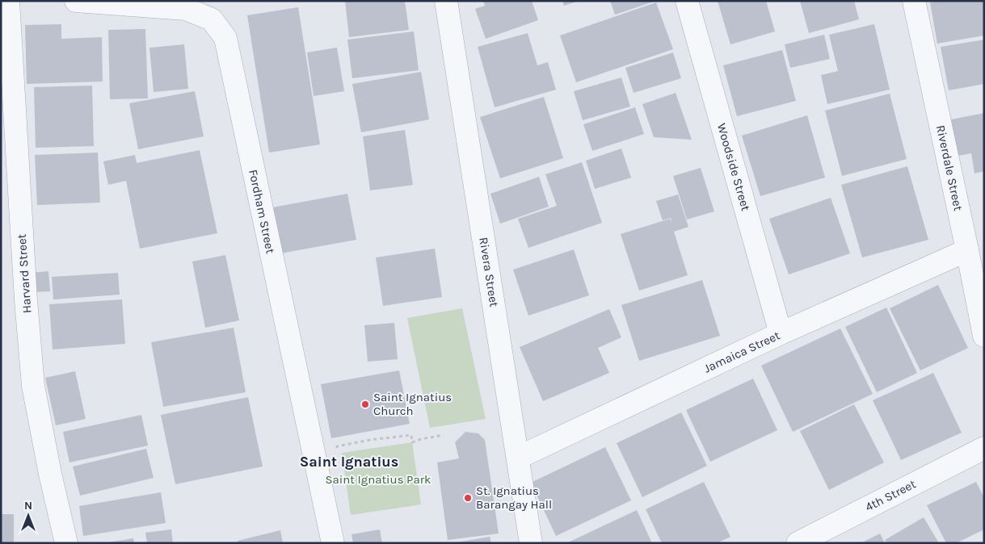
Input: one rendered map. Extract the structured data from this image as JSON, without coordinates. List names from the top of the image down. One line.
{"streets":{"street":["Woodside Street","Riverdale Street","Fordham Street","Rivera Street","Harvard Street","Jamaica Street","4th Street"]},"crossings":[["Woodside Street","Jamaica Street"],["Riverdale Street","Jamaica Street"],["Rivera Street","Jamaica Street"]],"districts":["Saint Ignatius"],"parks":["Saint Ignatius Park"],"places":["Saint Ignatius Church","St. Ignatius Barangay Hall"],"north":"top"}
